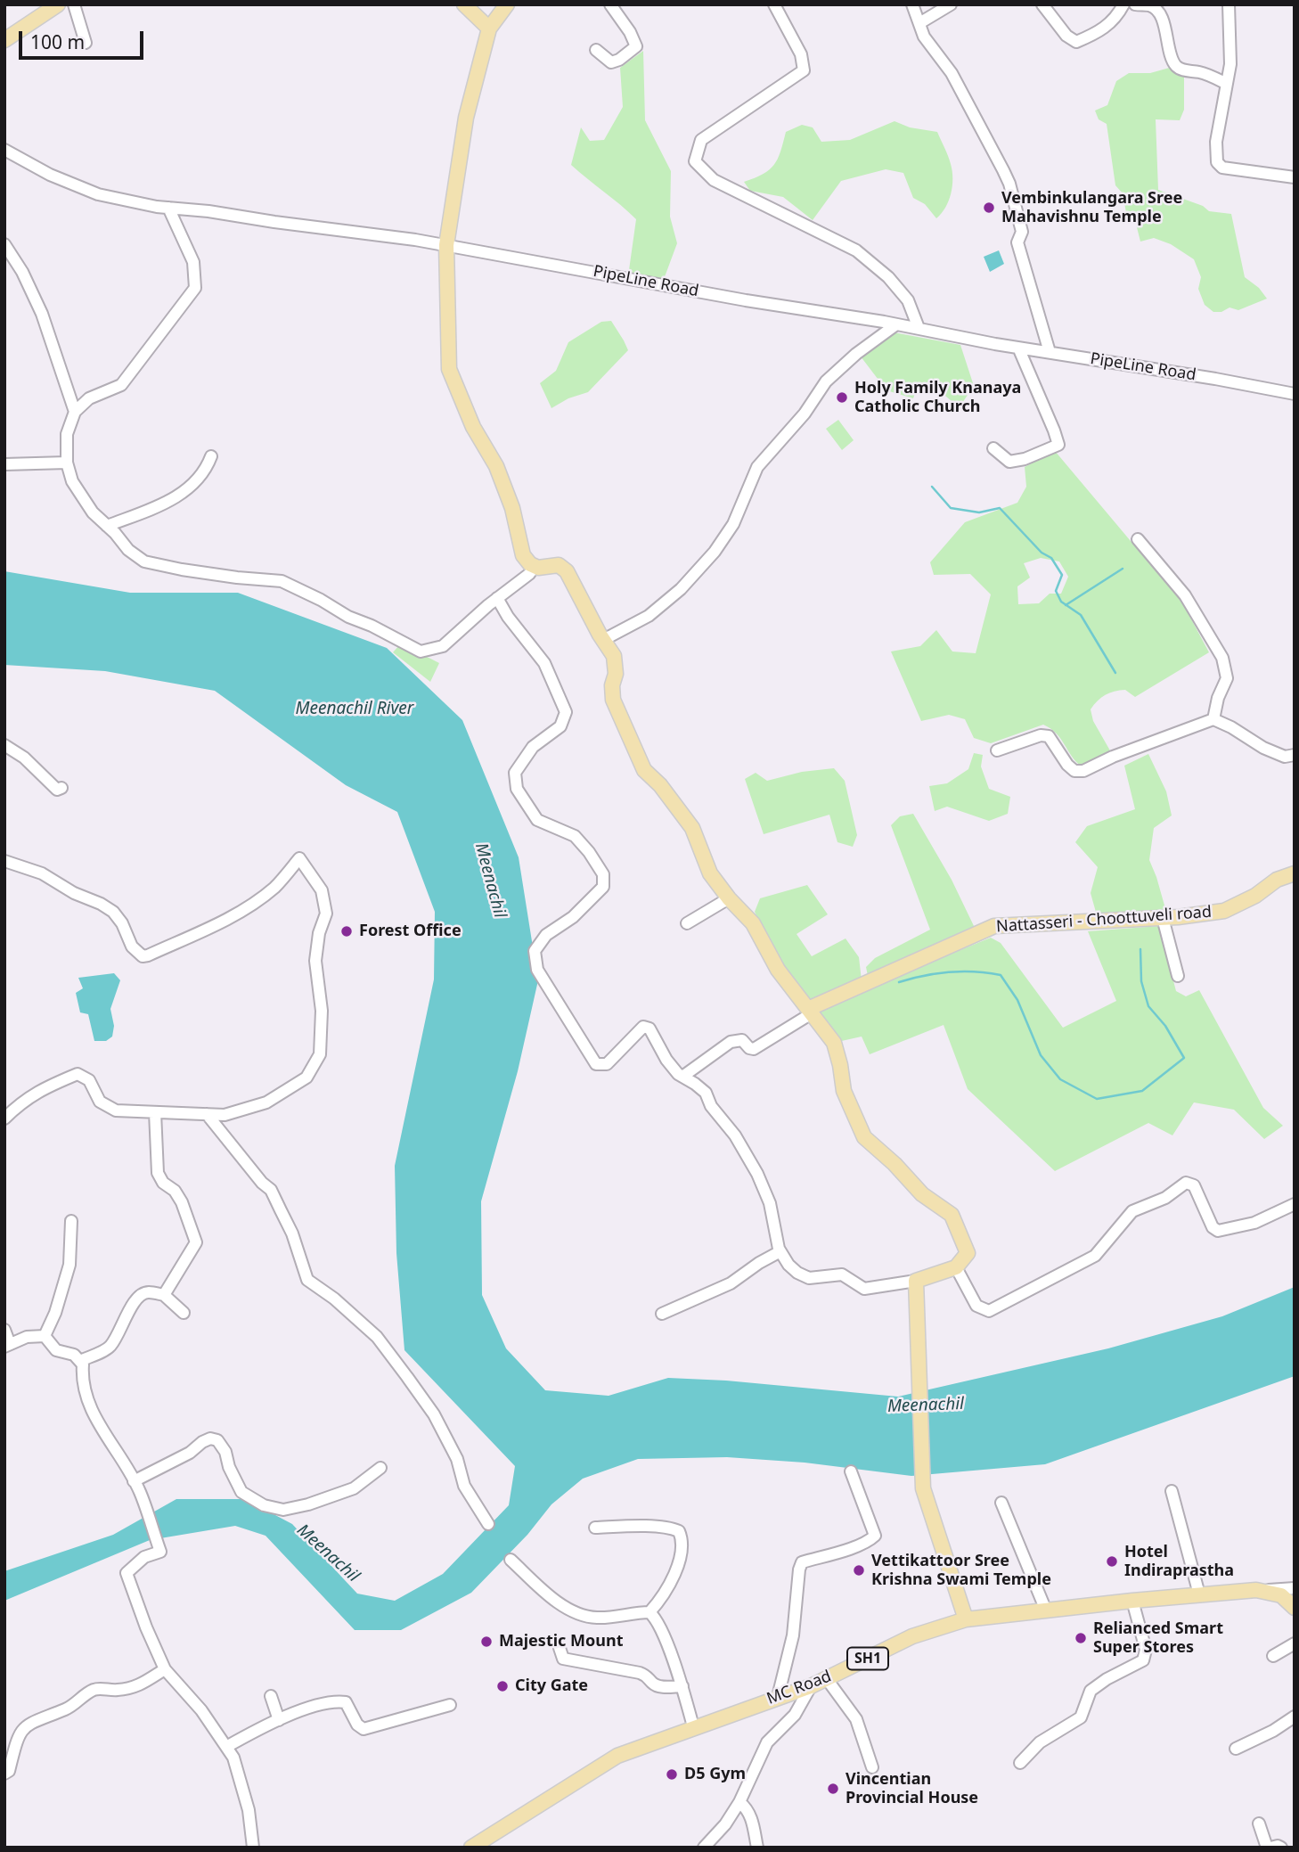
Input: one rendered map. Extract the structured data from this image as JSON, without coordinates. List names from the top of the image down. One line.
{"streets":{"main road":["Nattasseri - Choottuveli road","SH1","MC Road"],"street":["PipeLine Road"]},"water":["Meenachil River","Meenachil"],"places":["Vembinkulangara Sree Mahavishnu Temple","Holy Family Knanaya Catholic Church","Forest Office","Hotel Indiraprastha","Vettikattoor Sree Krishna Swami Temple","Relianced Smart Super Stores","Majestic Mount","City Gate","D5 Gym","Vincentian Provincial House"],"scale_bar":"100 m"}
